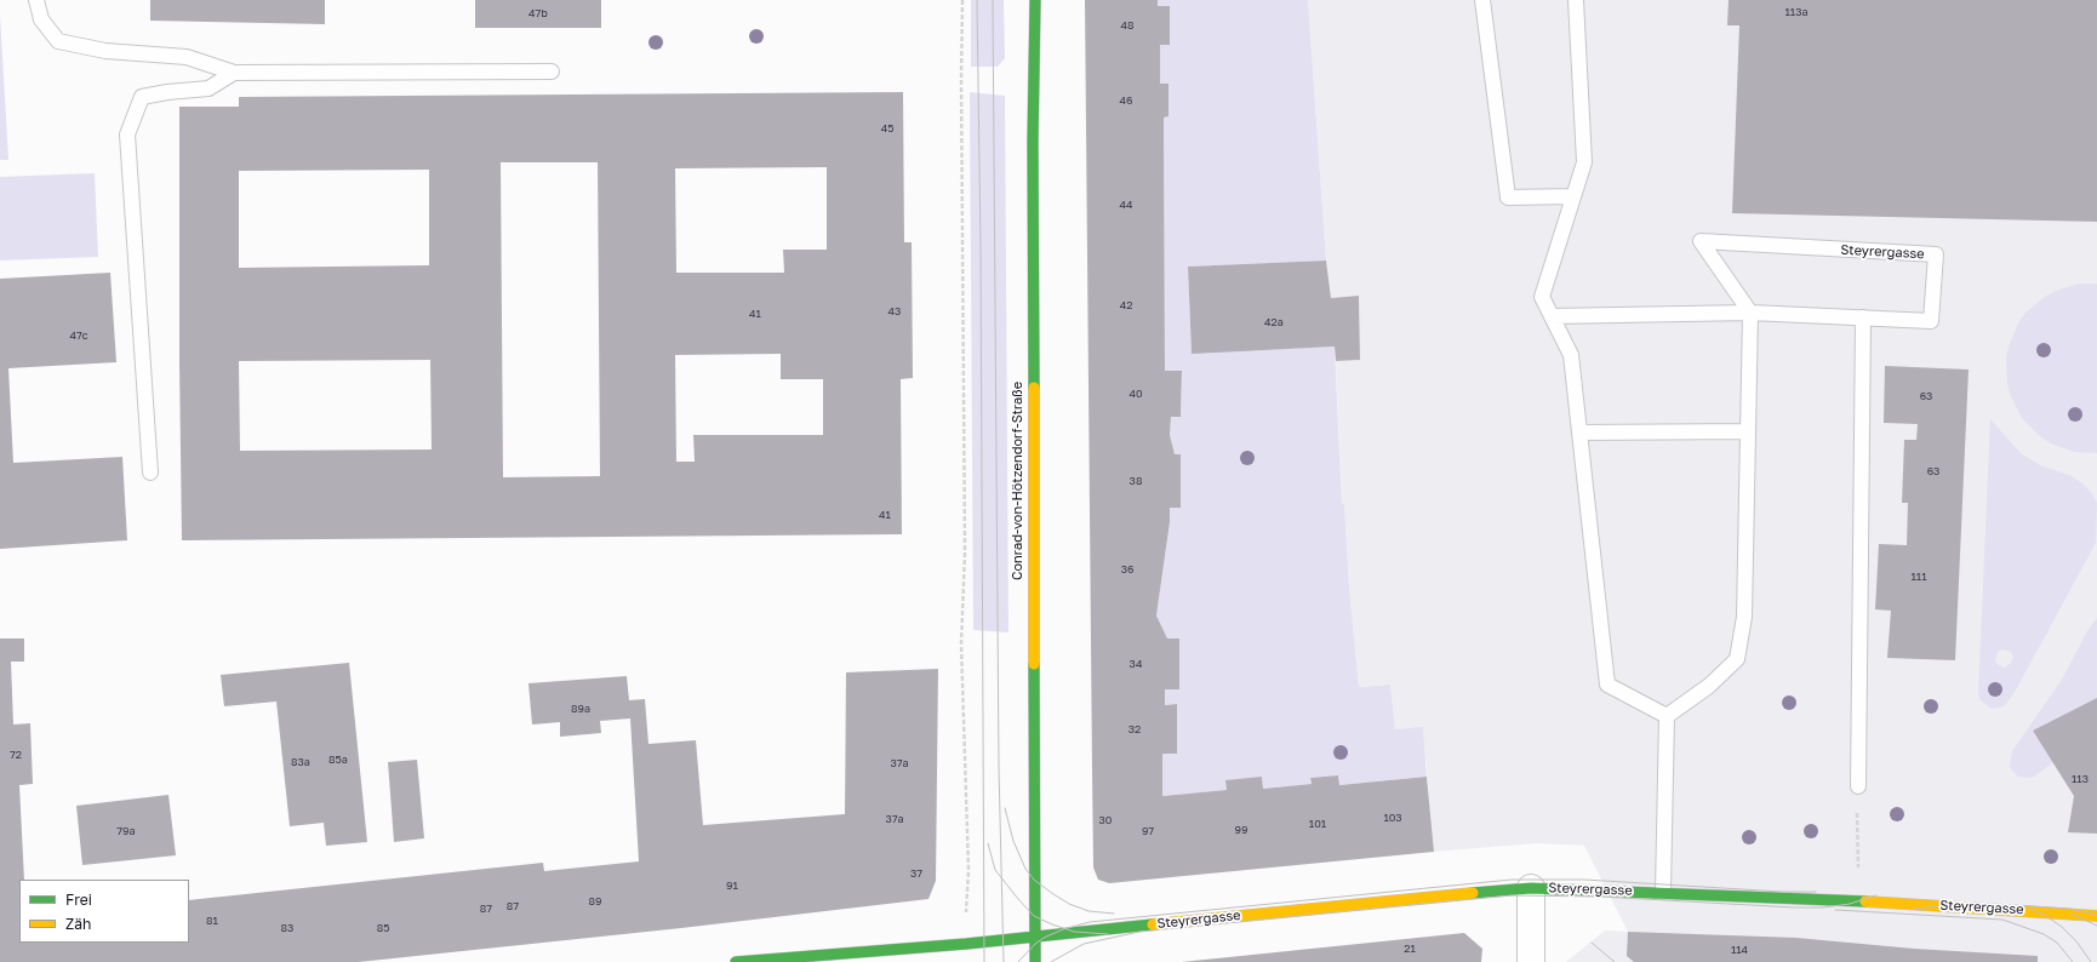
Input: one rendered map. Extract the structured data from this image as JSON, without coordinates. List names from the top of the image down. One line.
{"streets":{"street":["Steyrergasse","Conrad-von-Hötzendorf-Straße"]},"crossings":[["Steyrergasse","Conrad-von-Hötzendorf-Straße"]],"house_numbers":["113a","47b","48","46","45","44","42","43","41","42a","47c","40","63","63","38","41","36","111","34","89a","32","72","85a","83a","37a","113","103","37a","30","101","99","79a","97","37","91","89","87","87","81","83","85","21","114"],"legend":["Frei","Zäh"]}
